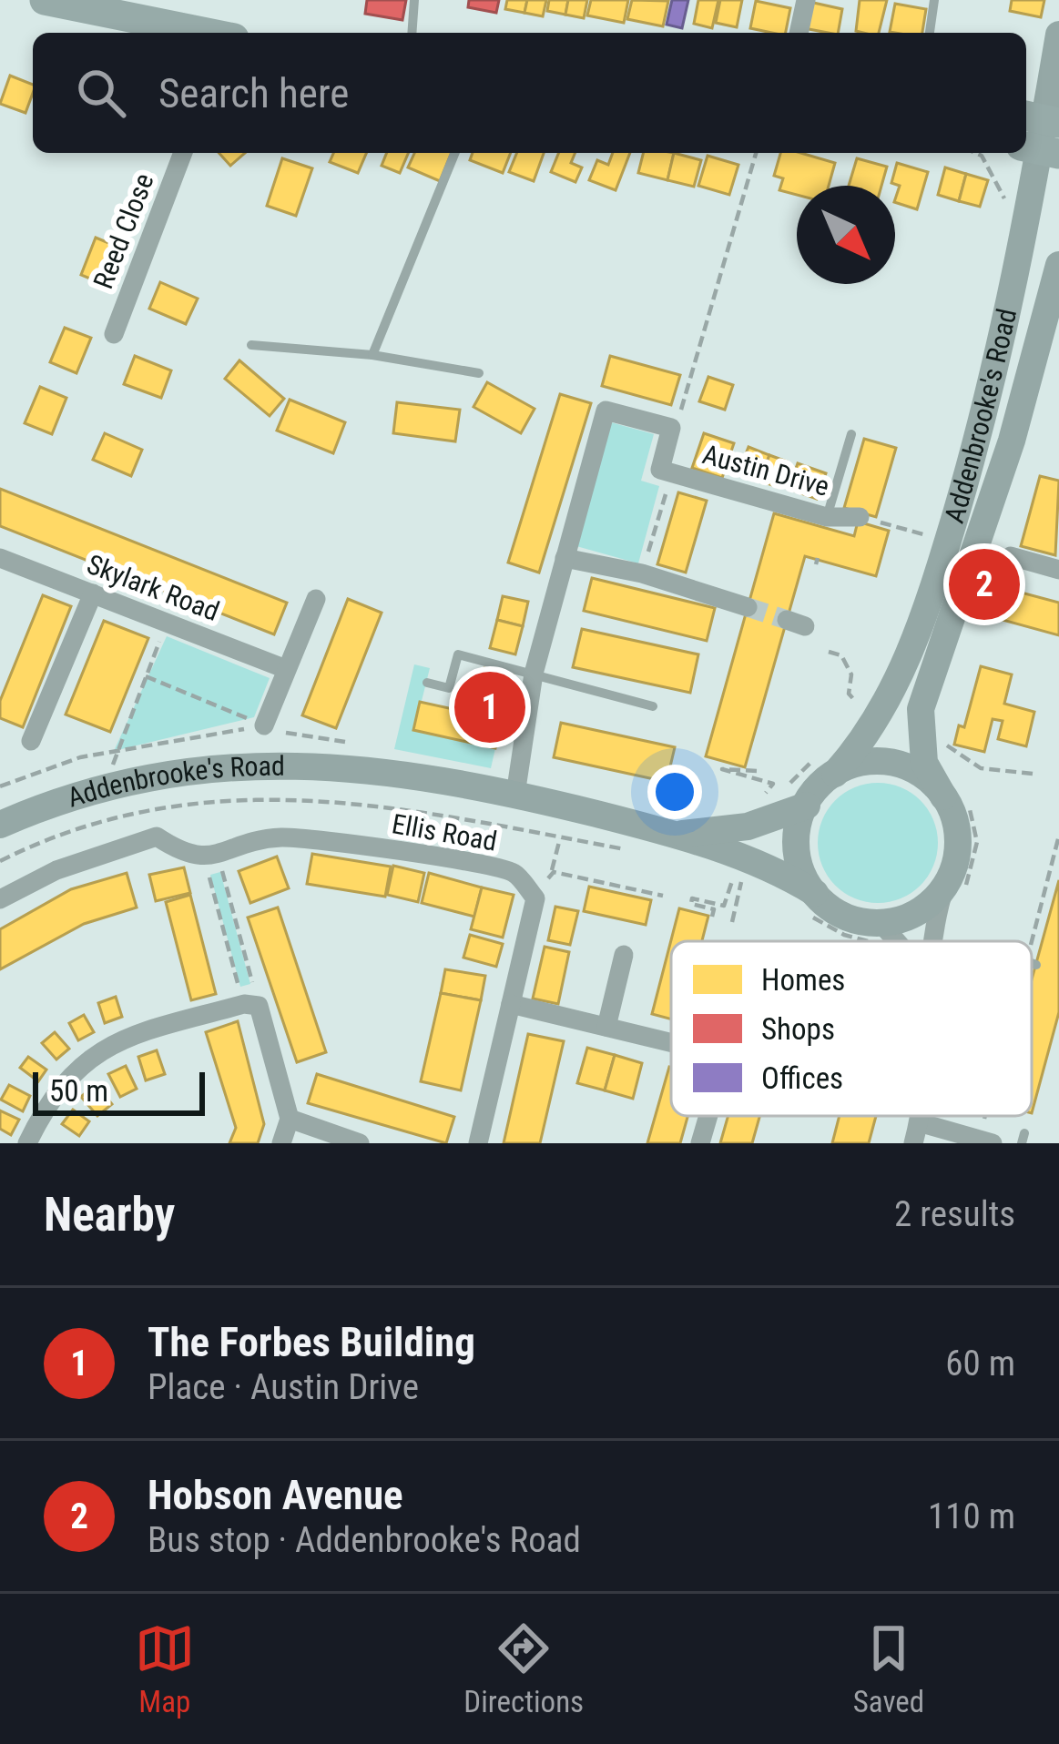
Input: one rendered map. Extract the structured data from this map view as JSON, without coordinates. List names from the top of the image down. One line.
{"streets":{"street":["Reed Close","Addenbrooke's Road","Austin Drive","Skylark Road","Ellis Road"]},"crossings":[["Addenbrooke's Road","Austin Drive"]],"legend":["Homes","Shops","Offices"],"scale_bar":"50 m","north":"bottom right","page":{"search":"Search here","pins":["2","1"],"scale":"50 m","heading":["Nearby","2 results"],"list":[{"mark":"1","name":"The Forbes Building","note":"Place · Austin Drive","value":"60 m"},{"mark":"2","name":"Hobson Avenue","note":"Bus stop · Addenbrooke's Road","value":"110 m"}],"nav":["Map","Directions","Saved"]}}
